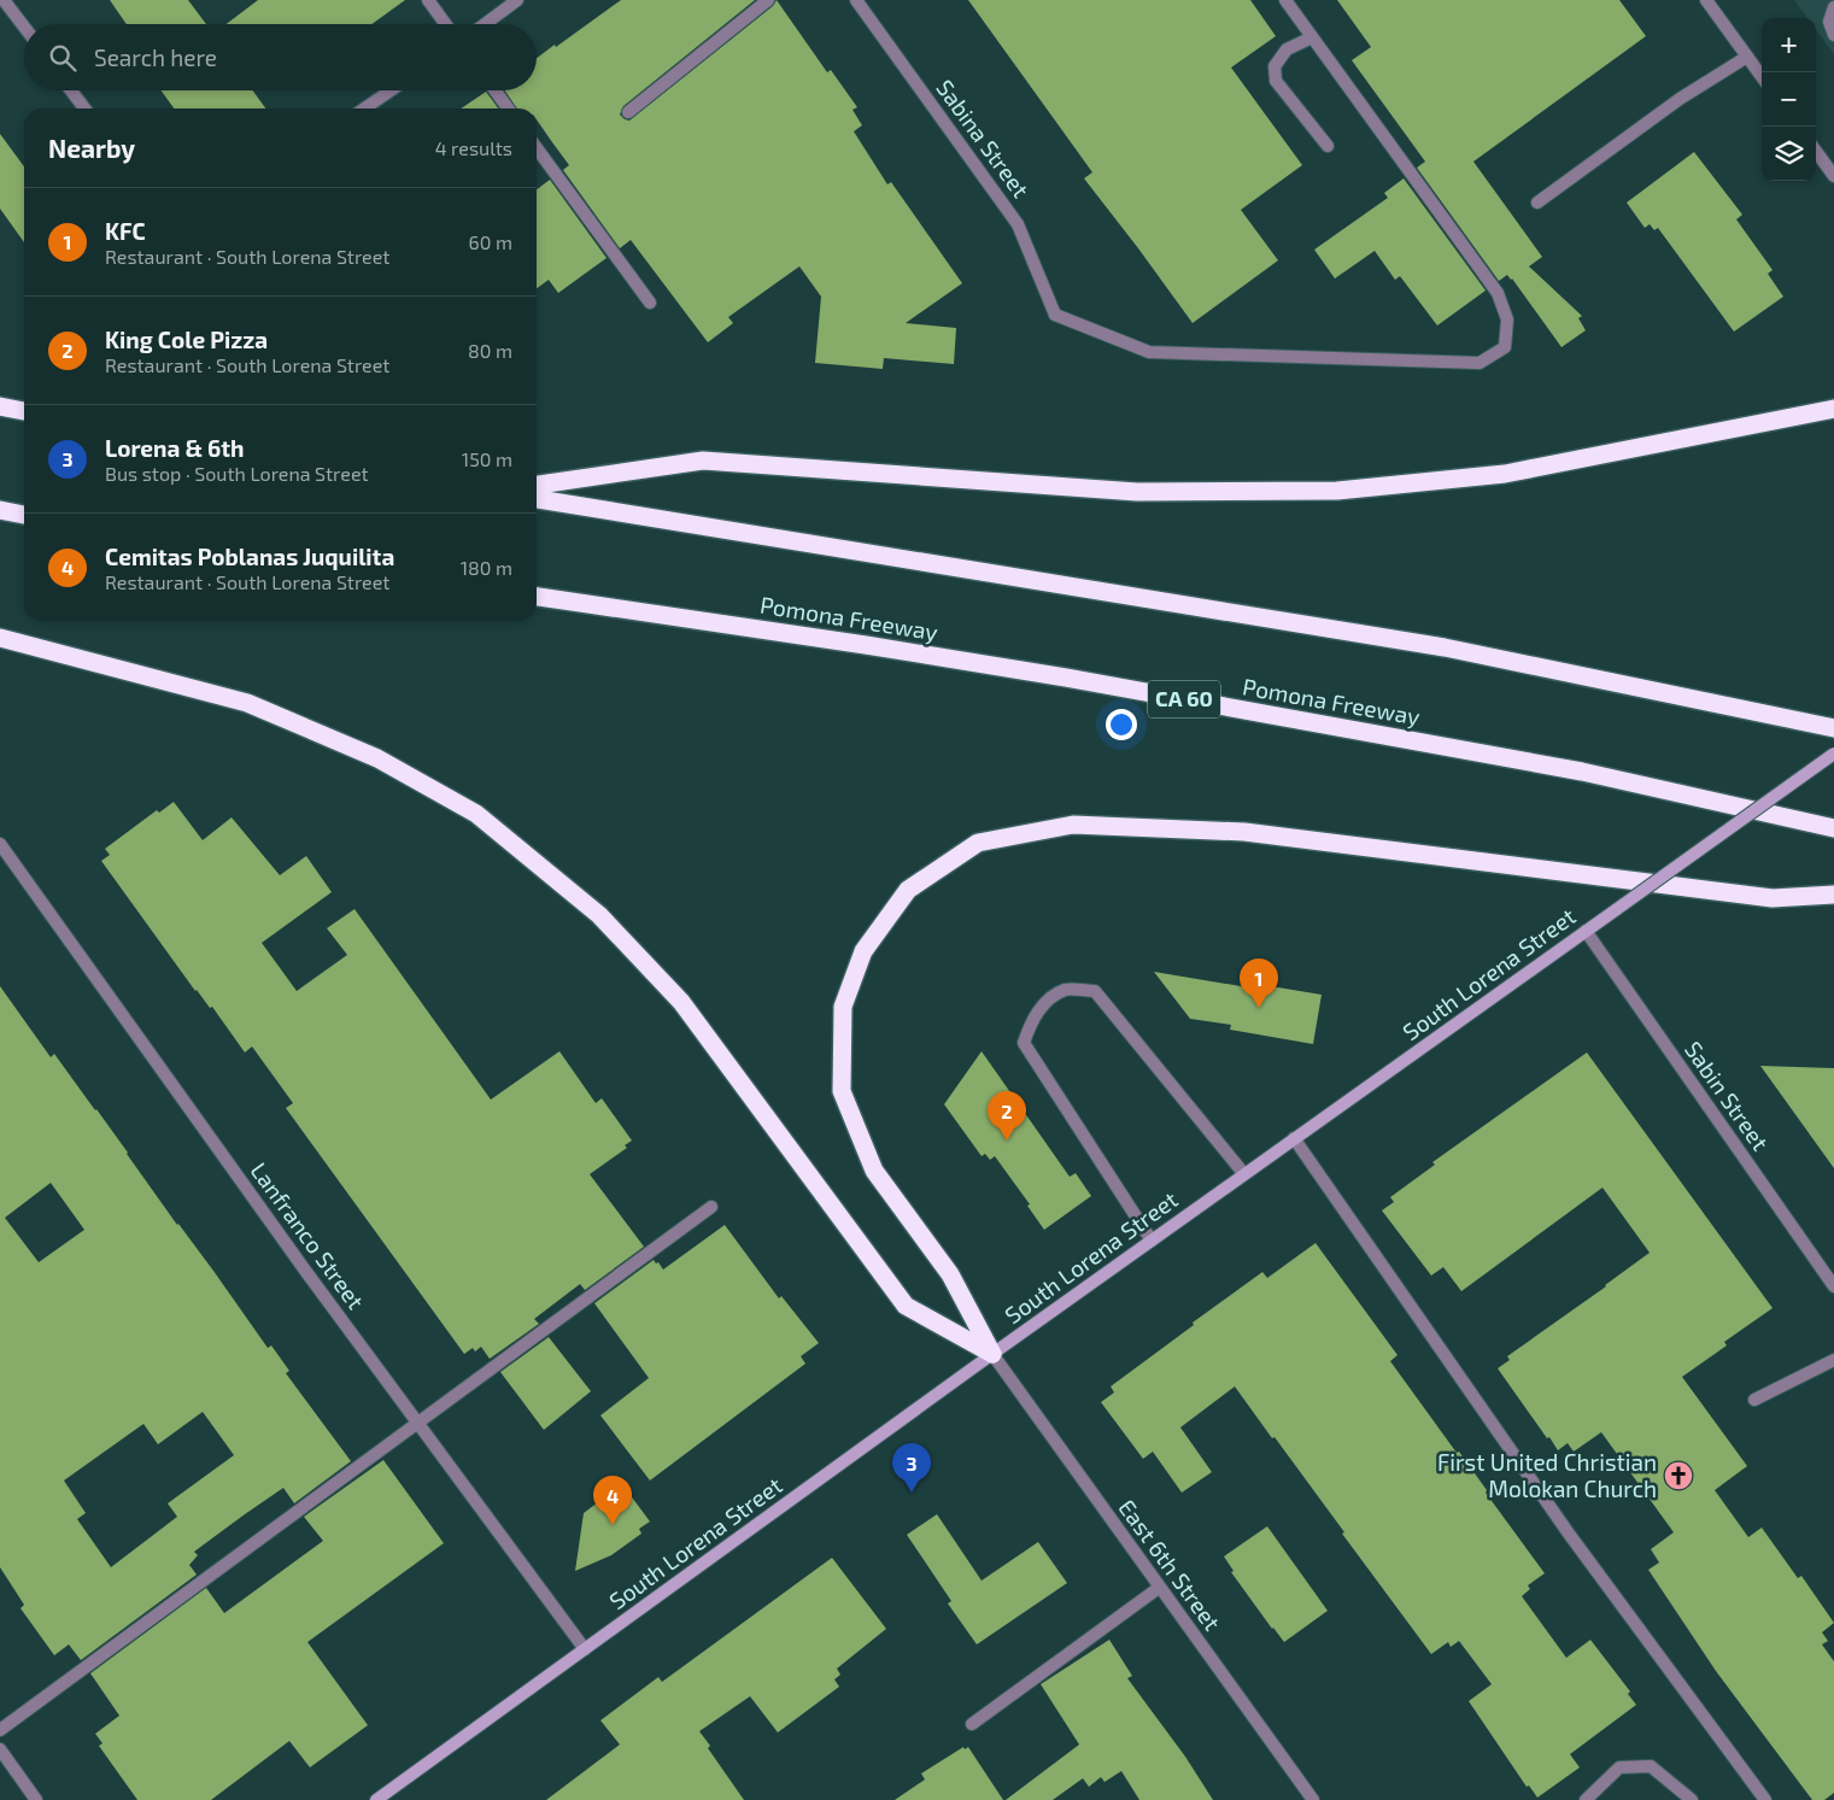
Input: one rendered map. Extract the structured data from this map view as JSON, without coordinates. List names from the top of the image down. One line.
{"streets":{"highway":["Pomona Freeway","CA 60"],"main road":["South Lorena Street"],"street":["Sabina Street","Sabin Street","Lanfranco Street","East 6th Street"]},"crossings":[["South Lorena Street","Sabin Street"],["South Lorena Street","Lanfranco Street"],["South Lorena Street","East 6th Street"]],"places":{"church":["First United Christian Molokan Church"]},"page":{"map_buttons":["+","−"],"search":"Search here","heading":["Nearby","4 results"],"list":[{"mark":"1","name":"KFC","note":"Restaurant · South Lorena Street","value":"60 m"},{"mark":"2","name":"King Cole Pizza","note":"Restaurant · South Lorena Street","value":"80 m"},{"mark":"3","name":"Lorena & 6th","note":"Bus stop · South Lorena Street","value":"150 m"},{"mark":"4","name":"Cemitas Poblanas Juquilita","note":"Restaurant · South Lorena Street","value":"180 m"}],"pins":["1","2","3","4"]}}
